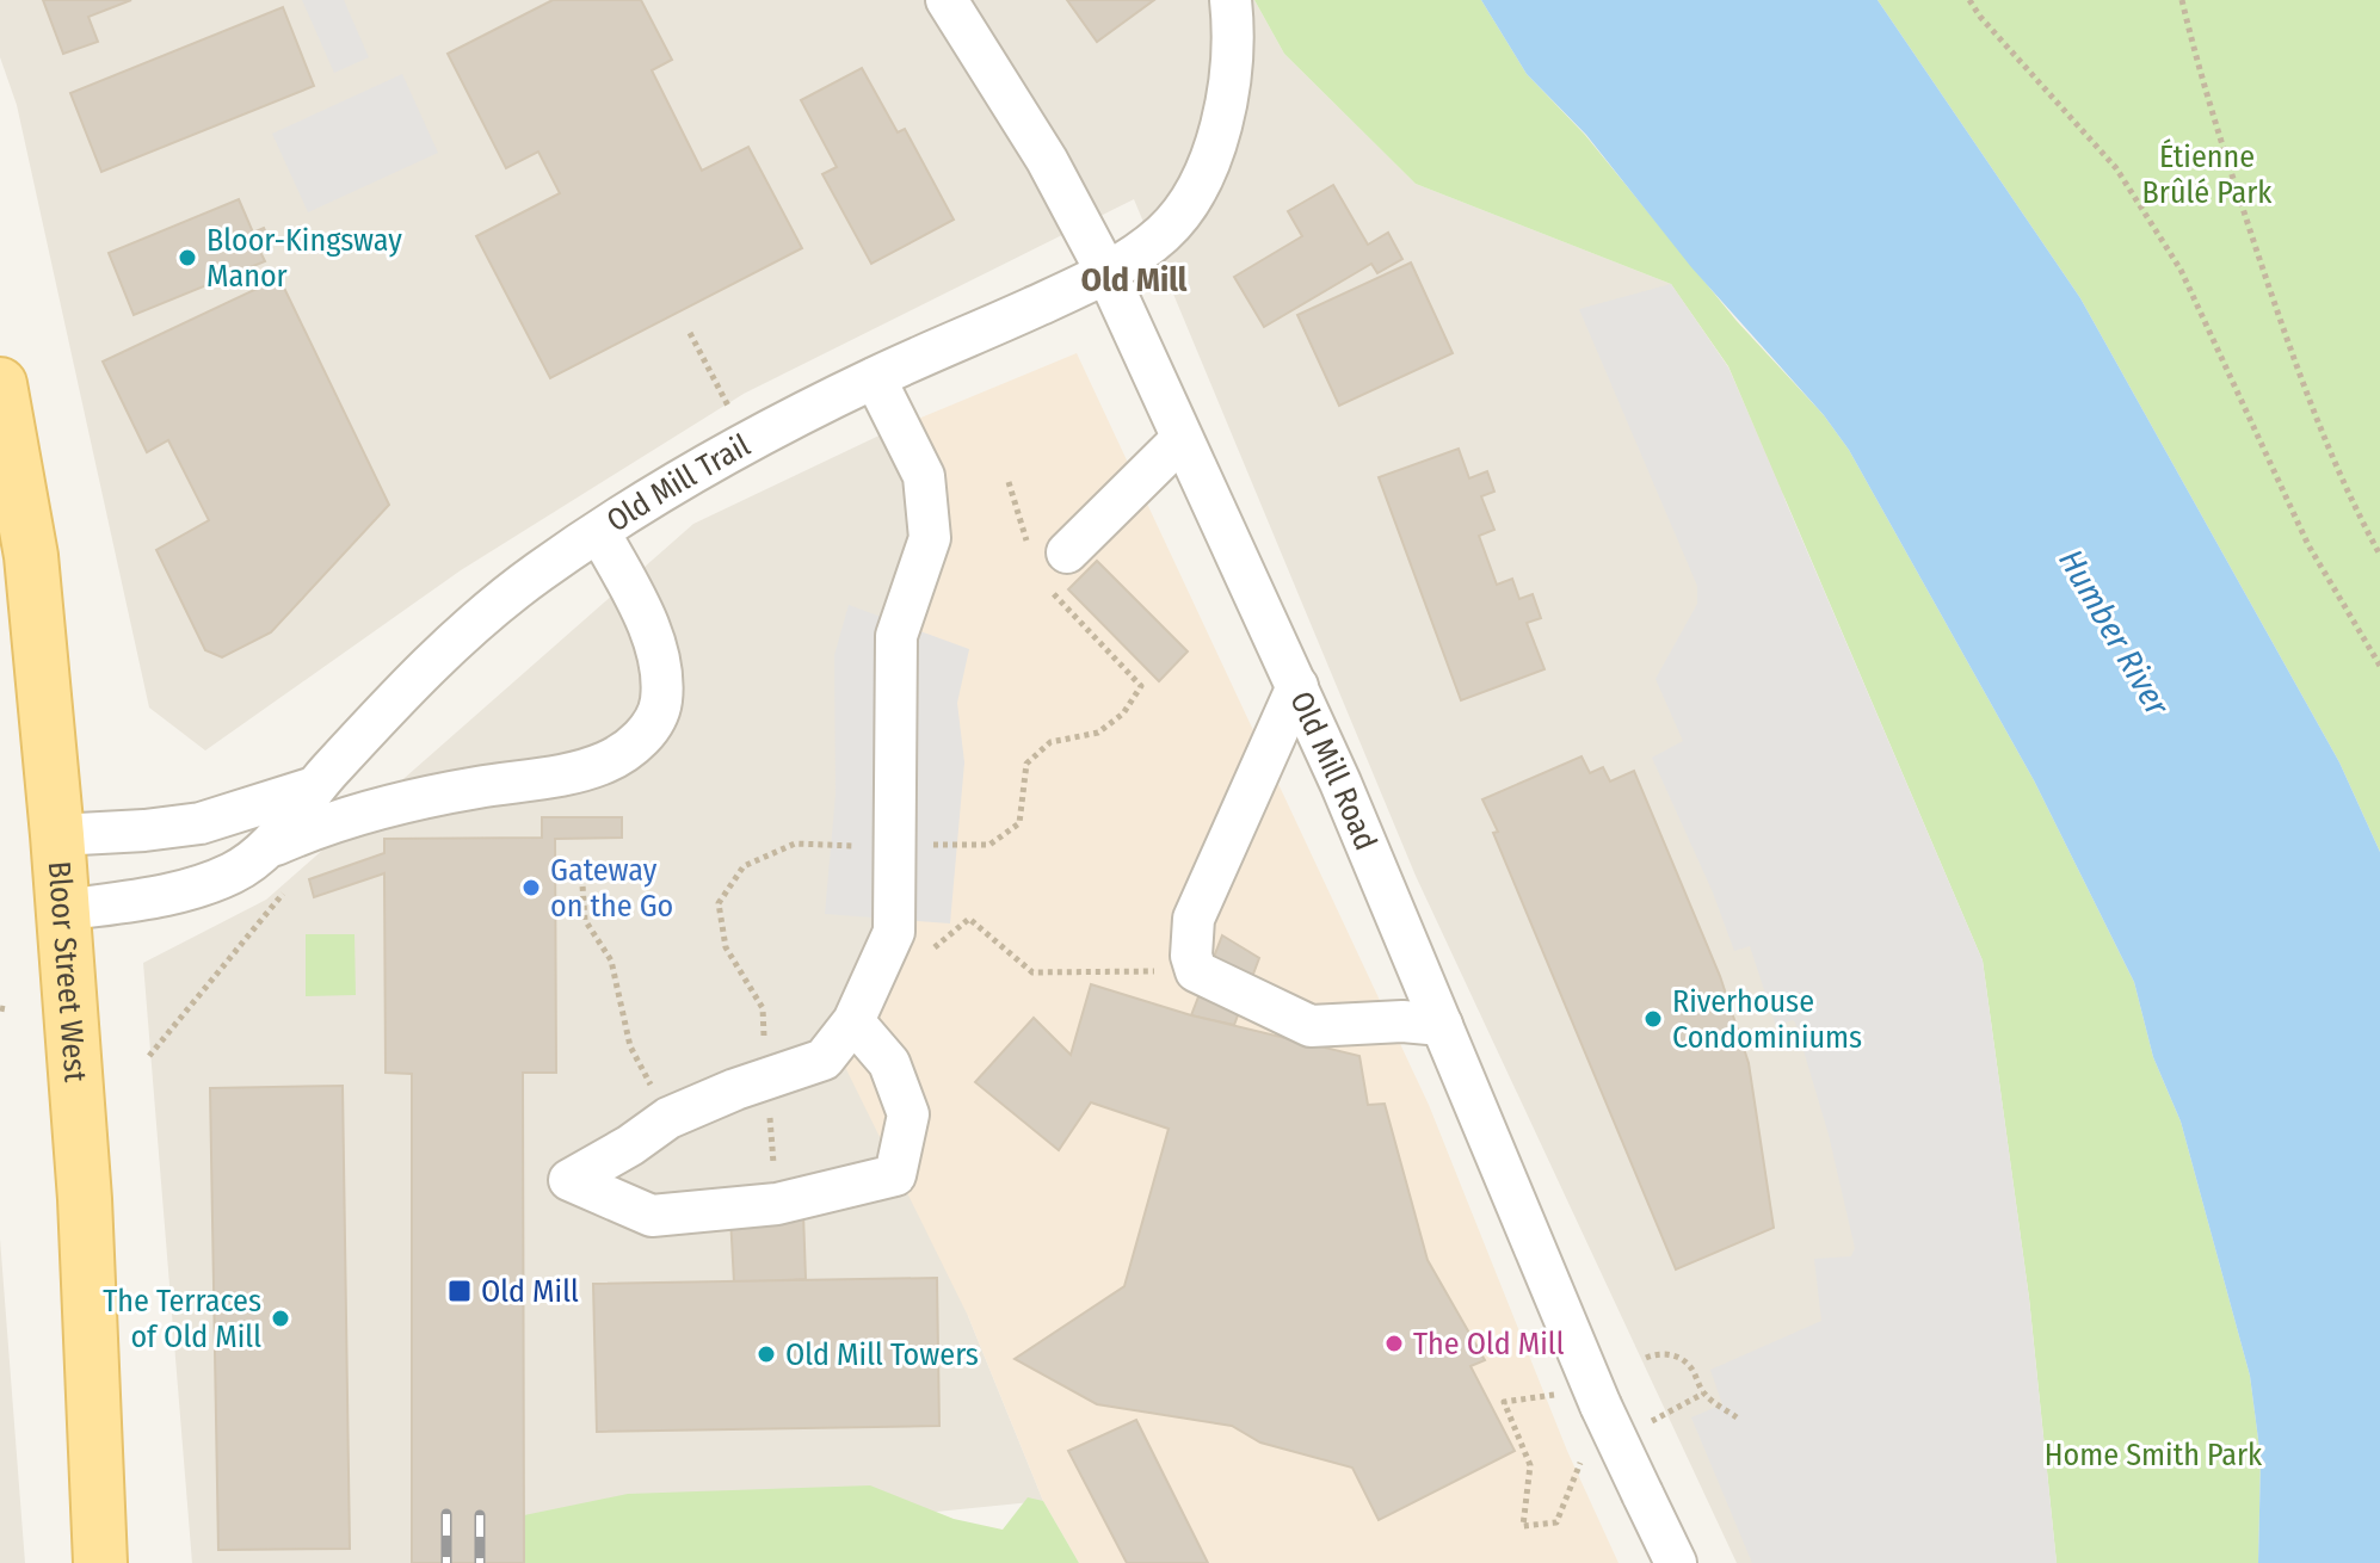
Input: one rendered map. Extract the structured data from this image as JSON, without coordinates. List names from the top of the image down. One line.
{"streets":{"main road":["Bloor Street West"],"street":["Old Mill Trail","Old Mill Road"]},"crossings":[["Old Mill Trail","Old Mill Road"],["Old Mill Trail","Bloor Street West"]],"districts":["Old Mill"],"water":["Humber River"],"parks":["Étienne Brûlé Park","Home Smith Park"],"places":{"other":["Bloor-Kingsway Manor","Gateway on the Go","Riverhouse Condominiums","The Terraces of Old Mill","The Old Mill","Old Mill Towers"],"transit":["Old Mill"]}}
